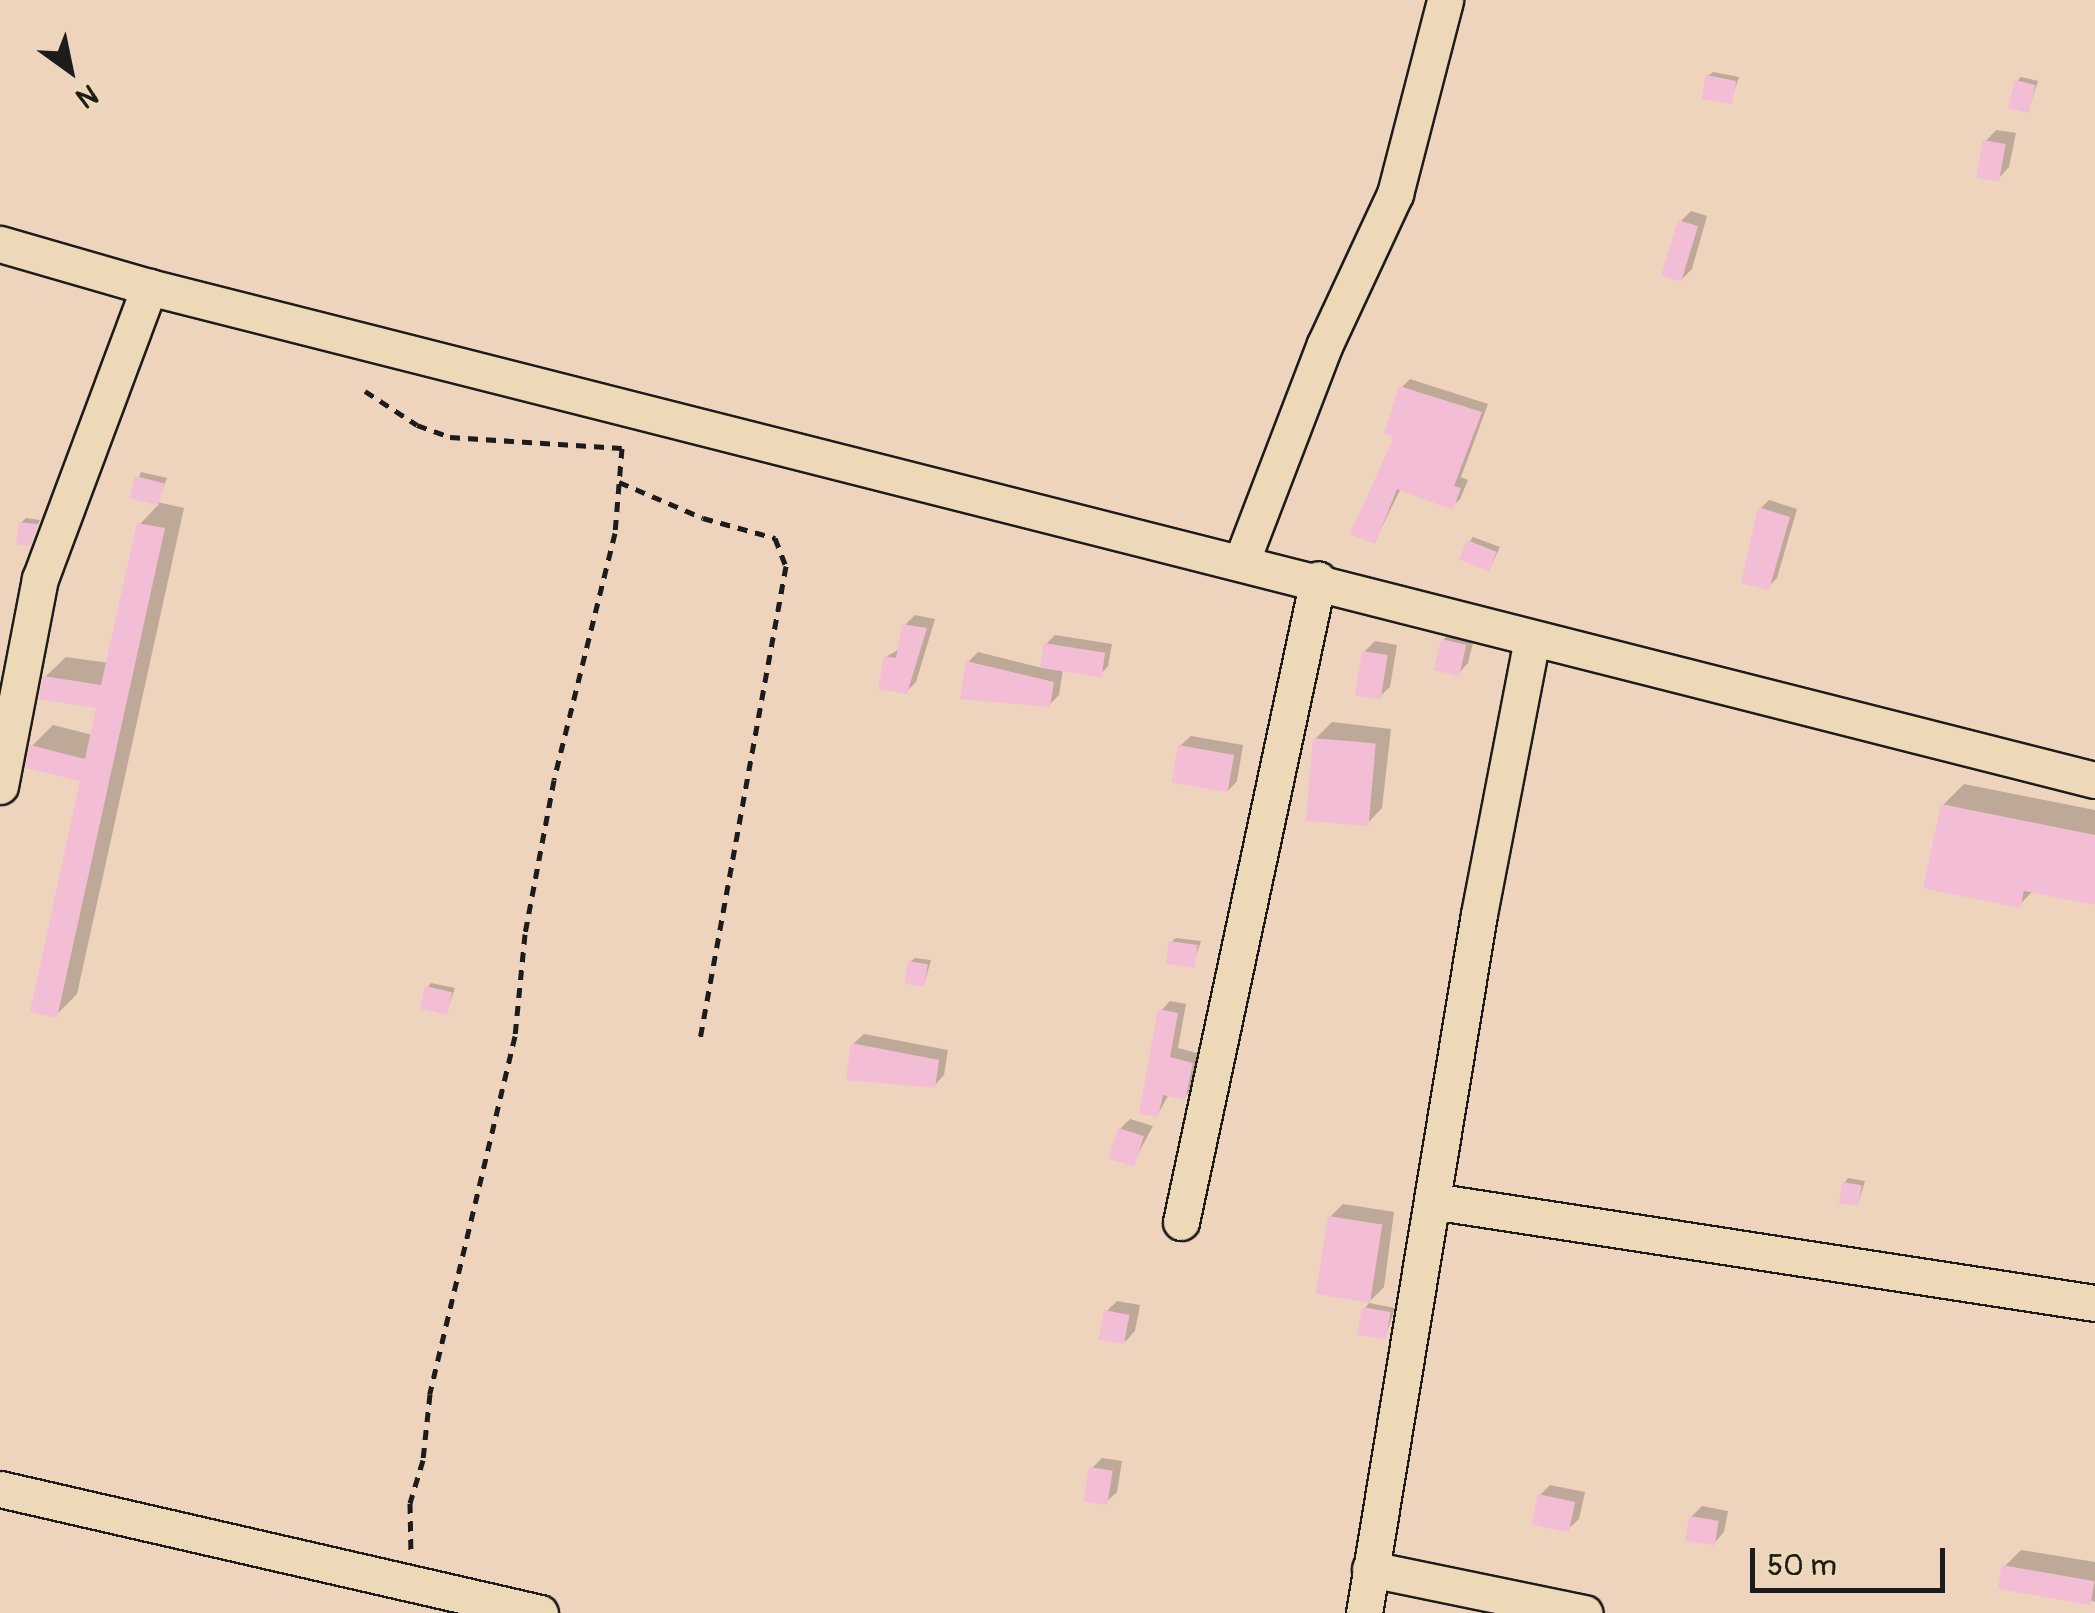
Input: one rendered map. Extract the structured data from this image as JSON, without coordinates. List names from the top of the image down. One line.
{"scale_bar":"50 m","north":"bottom right"}
